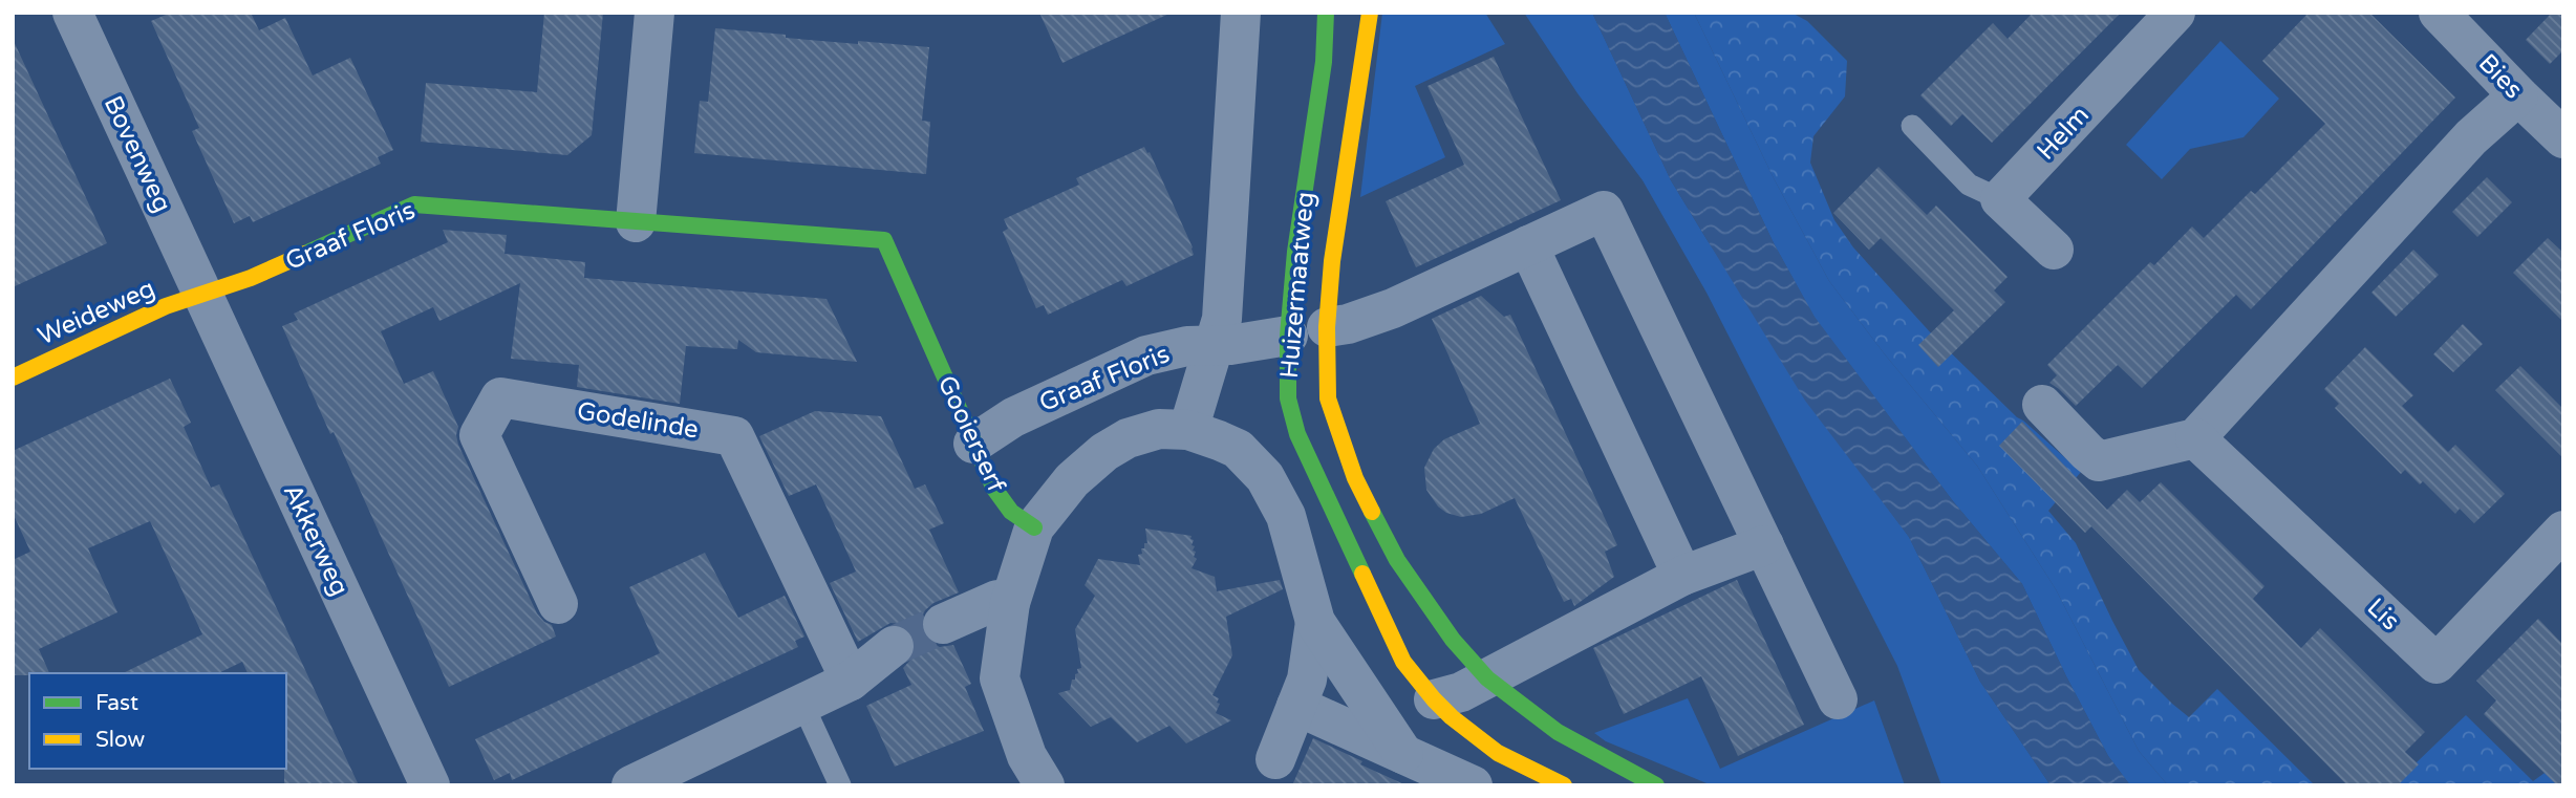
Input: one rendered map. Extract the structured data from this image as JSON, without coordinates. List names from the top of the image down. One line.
{"streets":{"main road":["Graaf Floris","Huizermaatweg","Weideweg","Gooierserf"],"street":["Bies","Helm","Bovenweg","Godelinde","Akkerweg","Lis"]},"crossings":[["Bovenweg","Graaf Floris"],["Bovenweg","Weideweg"],["Bovenweg","Akkerweg"],["Graaf Floris","Huizermaatweg"],["Graaf Floris","Weideweg"],["Graaf Floris","Gooierserf"],["Graaf Floris","Akkerweg"],["Weideweg","Akkerweg"]],"legend":["Fast","Slow"]}
